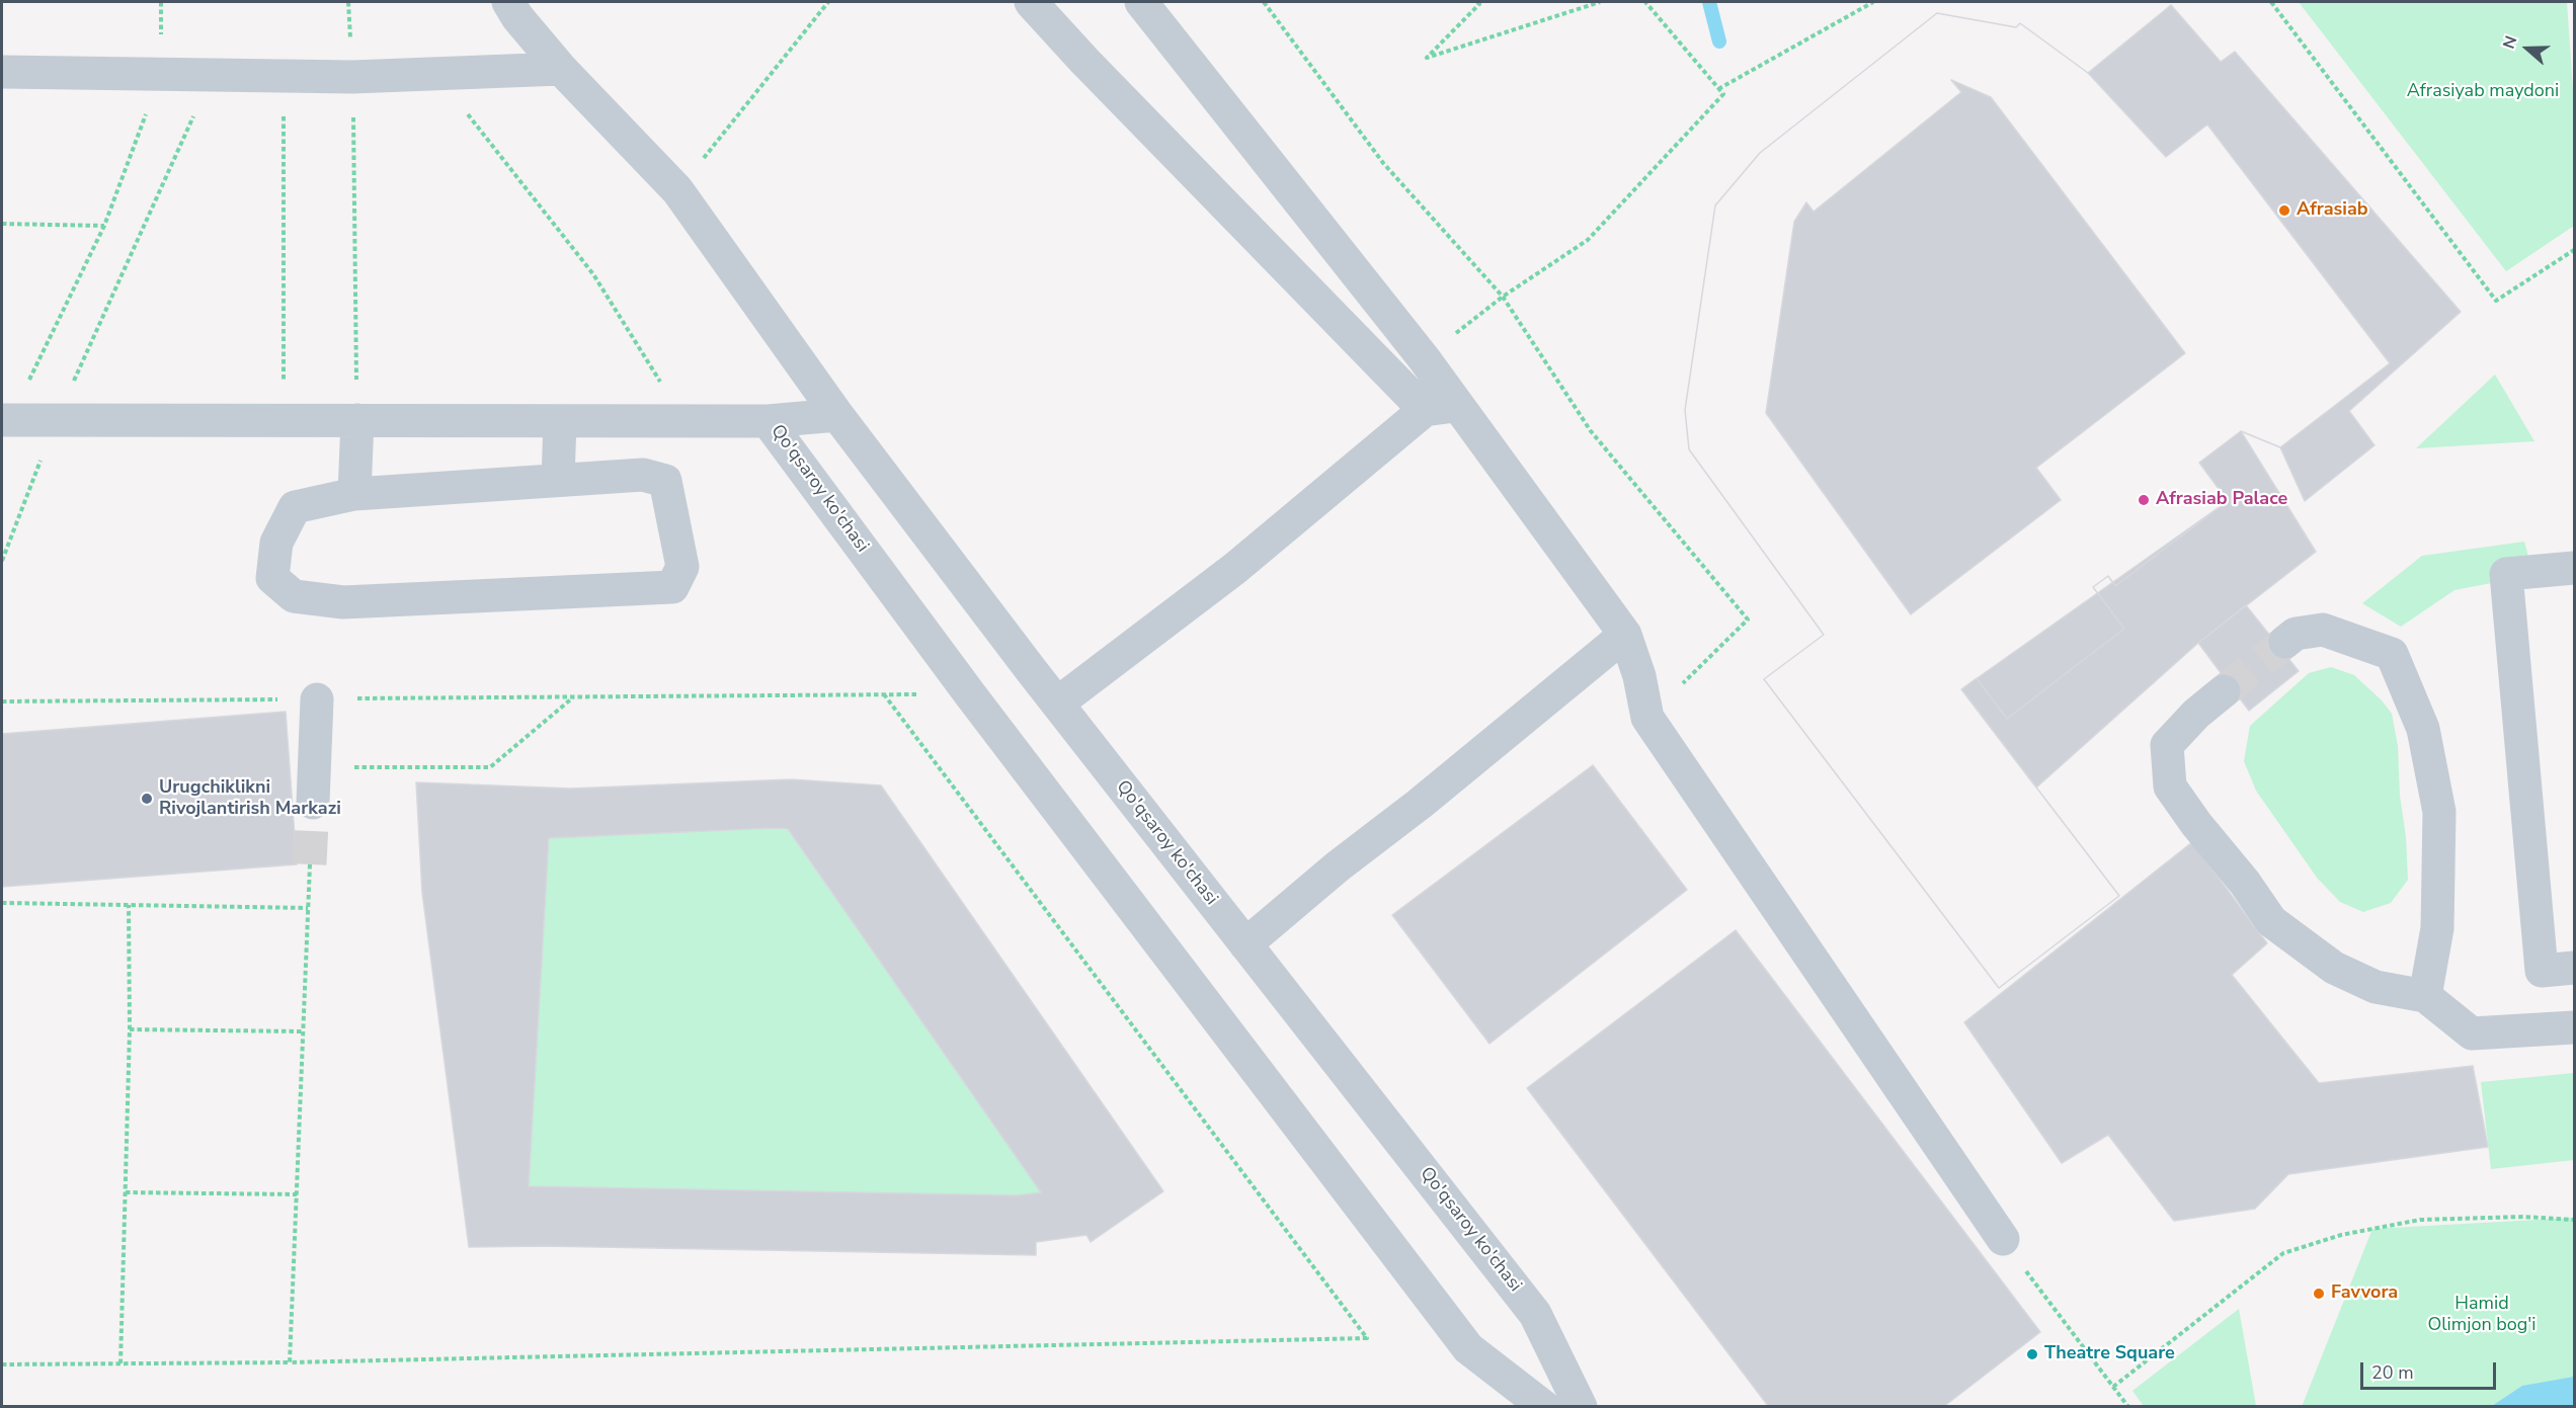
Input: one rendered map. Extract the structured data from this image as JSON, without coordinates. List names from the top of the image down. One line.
{"streets":{"street":["Qo'qsaroy ko'chasi"]},"parks":["Afrasiyab maydoni","Hamid Olimjon bog'i"],"places":["Afrasiab","Afrasiab Palace","Urugchiklikni Rivojlantirish Markazi","Favvora","Theatre Square"],"scale_bar":"20 m","north":"left"}
